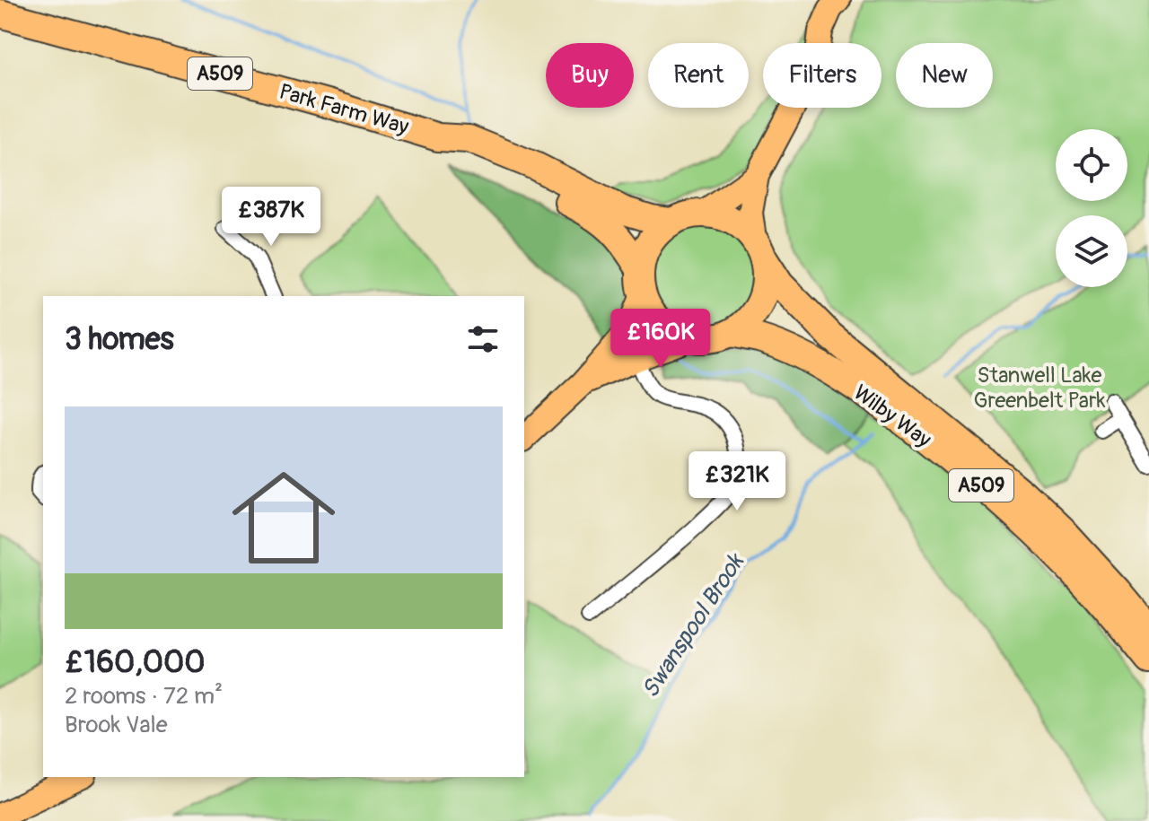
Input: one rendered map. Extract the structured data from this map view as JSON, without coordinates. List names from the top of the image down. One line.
{"streets":{"highway":["A509","Park Farm Way","Wilby Way"]},"crossings":[["Park Farm Way","Wilby Way"]],"water":["Swanspool Brook"],"parks":["Stanwell Lake Greenbelt Park"],"page":{"chip":["Buy","Rent","Filters","New"],"price":["£387K","£160K","£321K"],"heading":"3 homes","list":[{"name":"£160,000","note":"2 rooms · 72 m² · Brook Vale"}]}}
